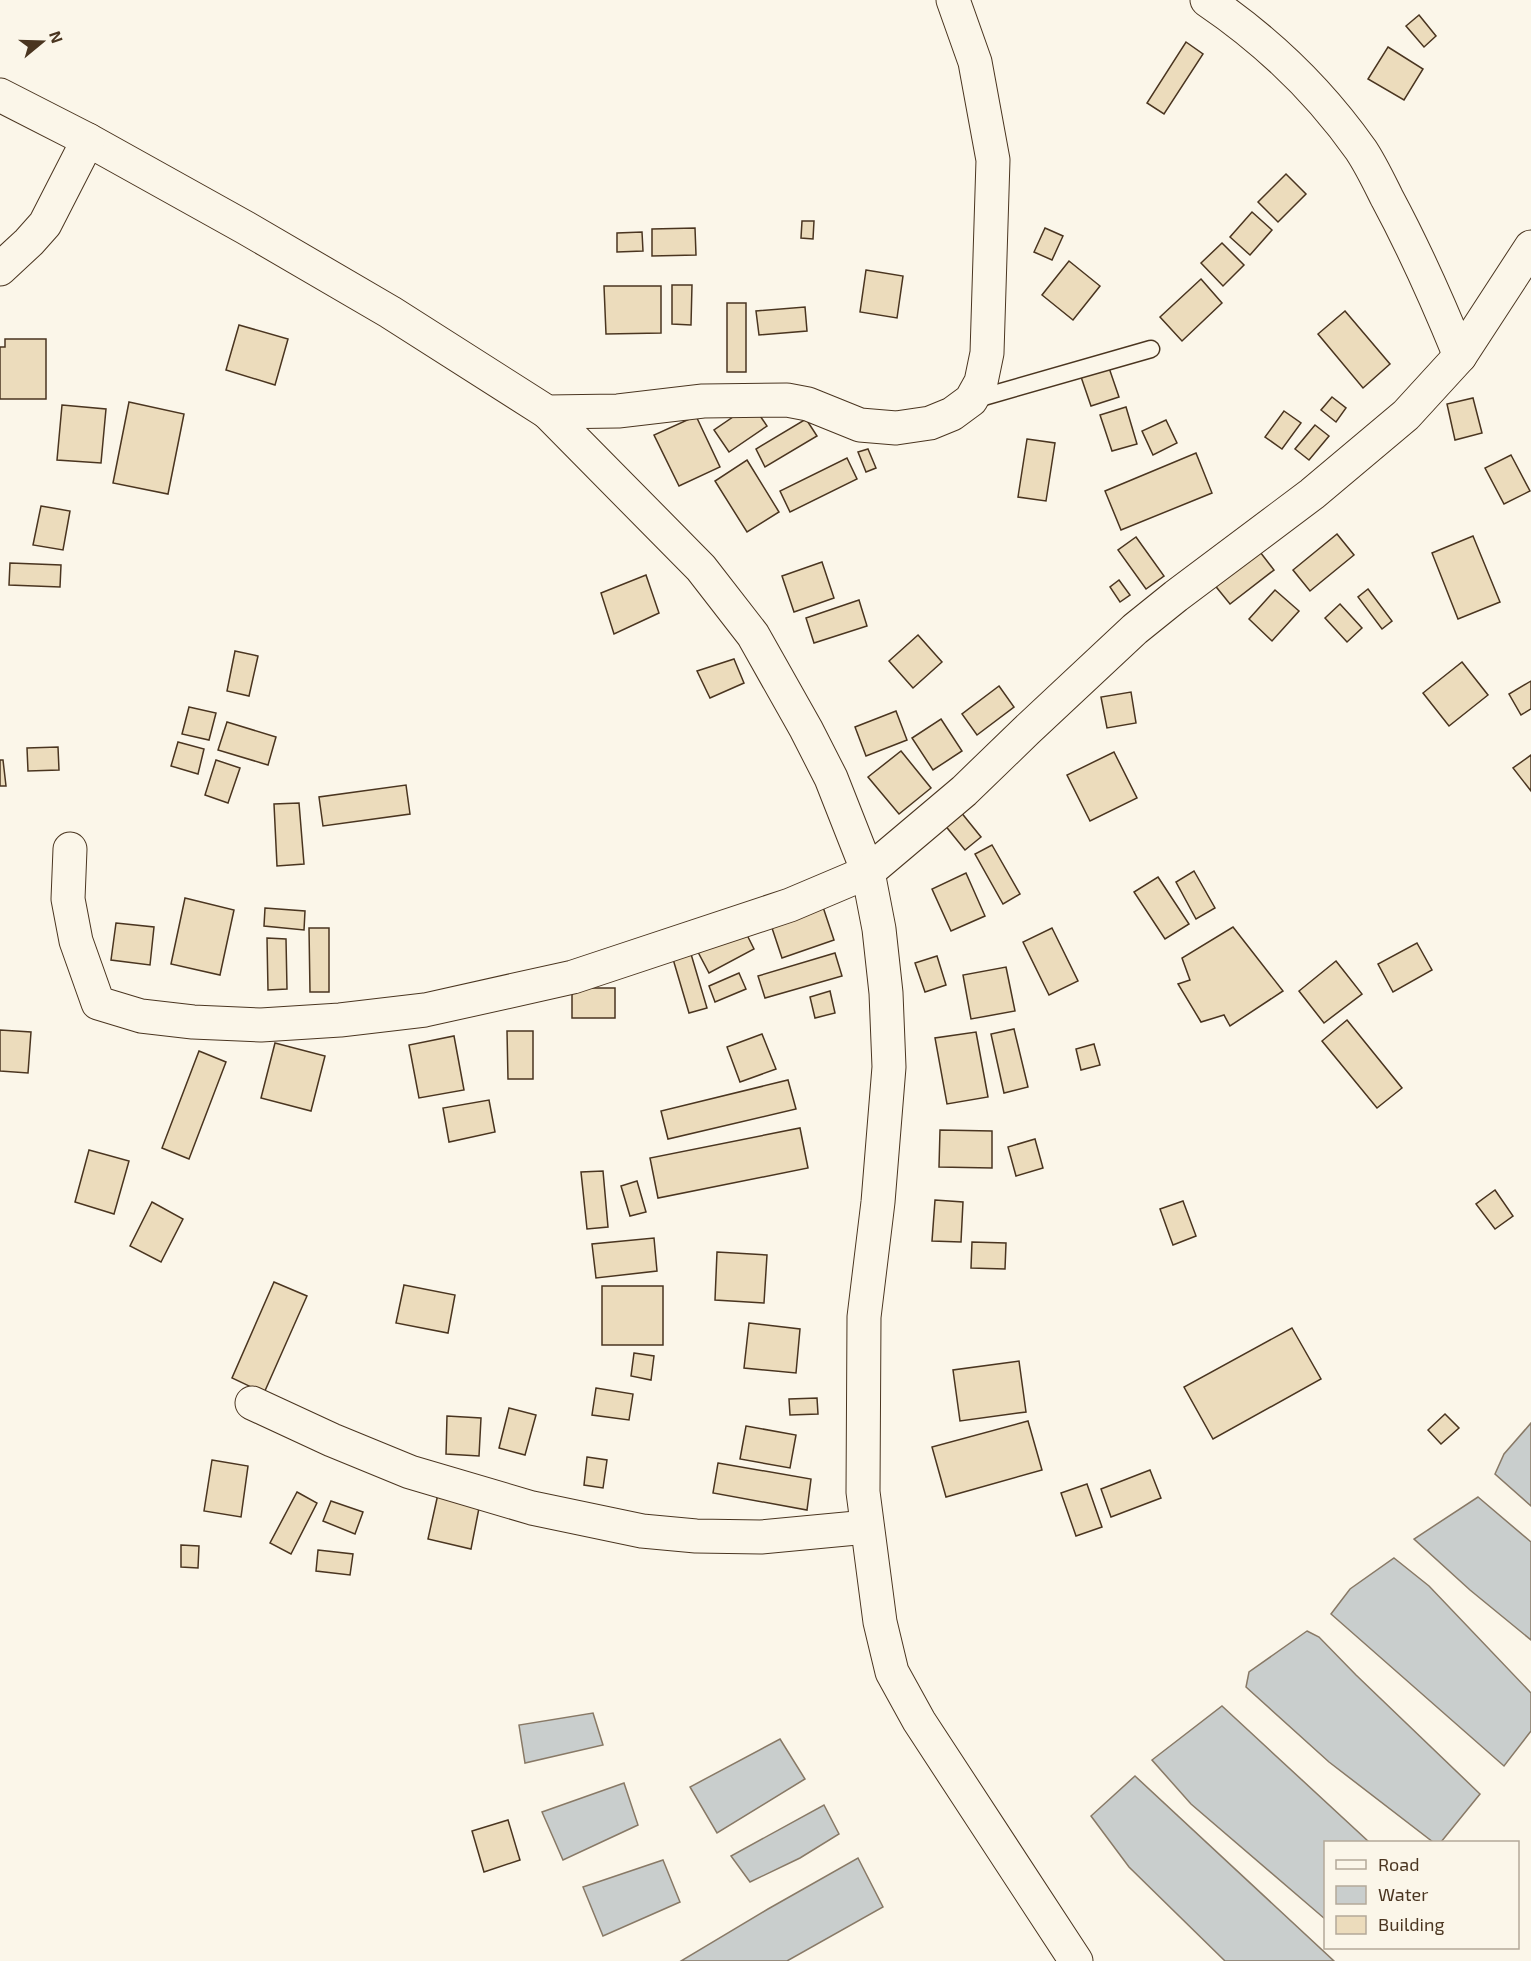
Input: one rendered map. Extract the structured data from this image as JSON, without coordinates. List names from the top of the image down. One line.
{"legend":["Road","Water","Building"],"north":"right"}
